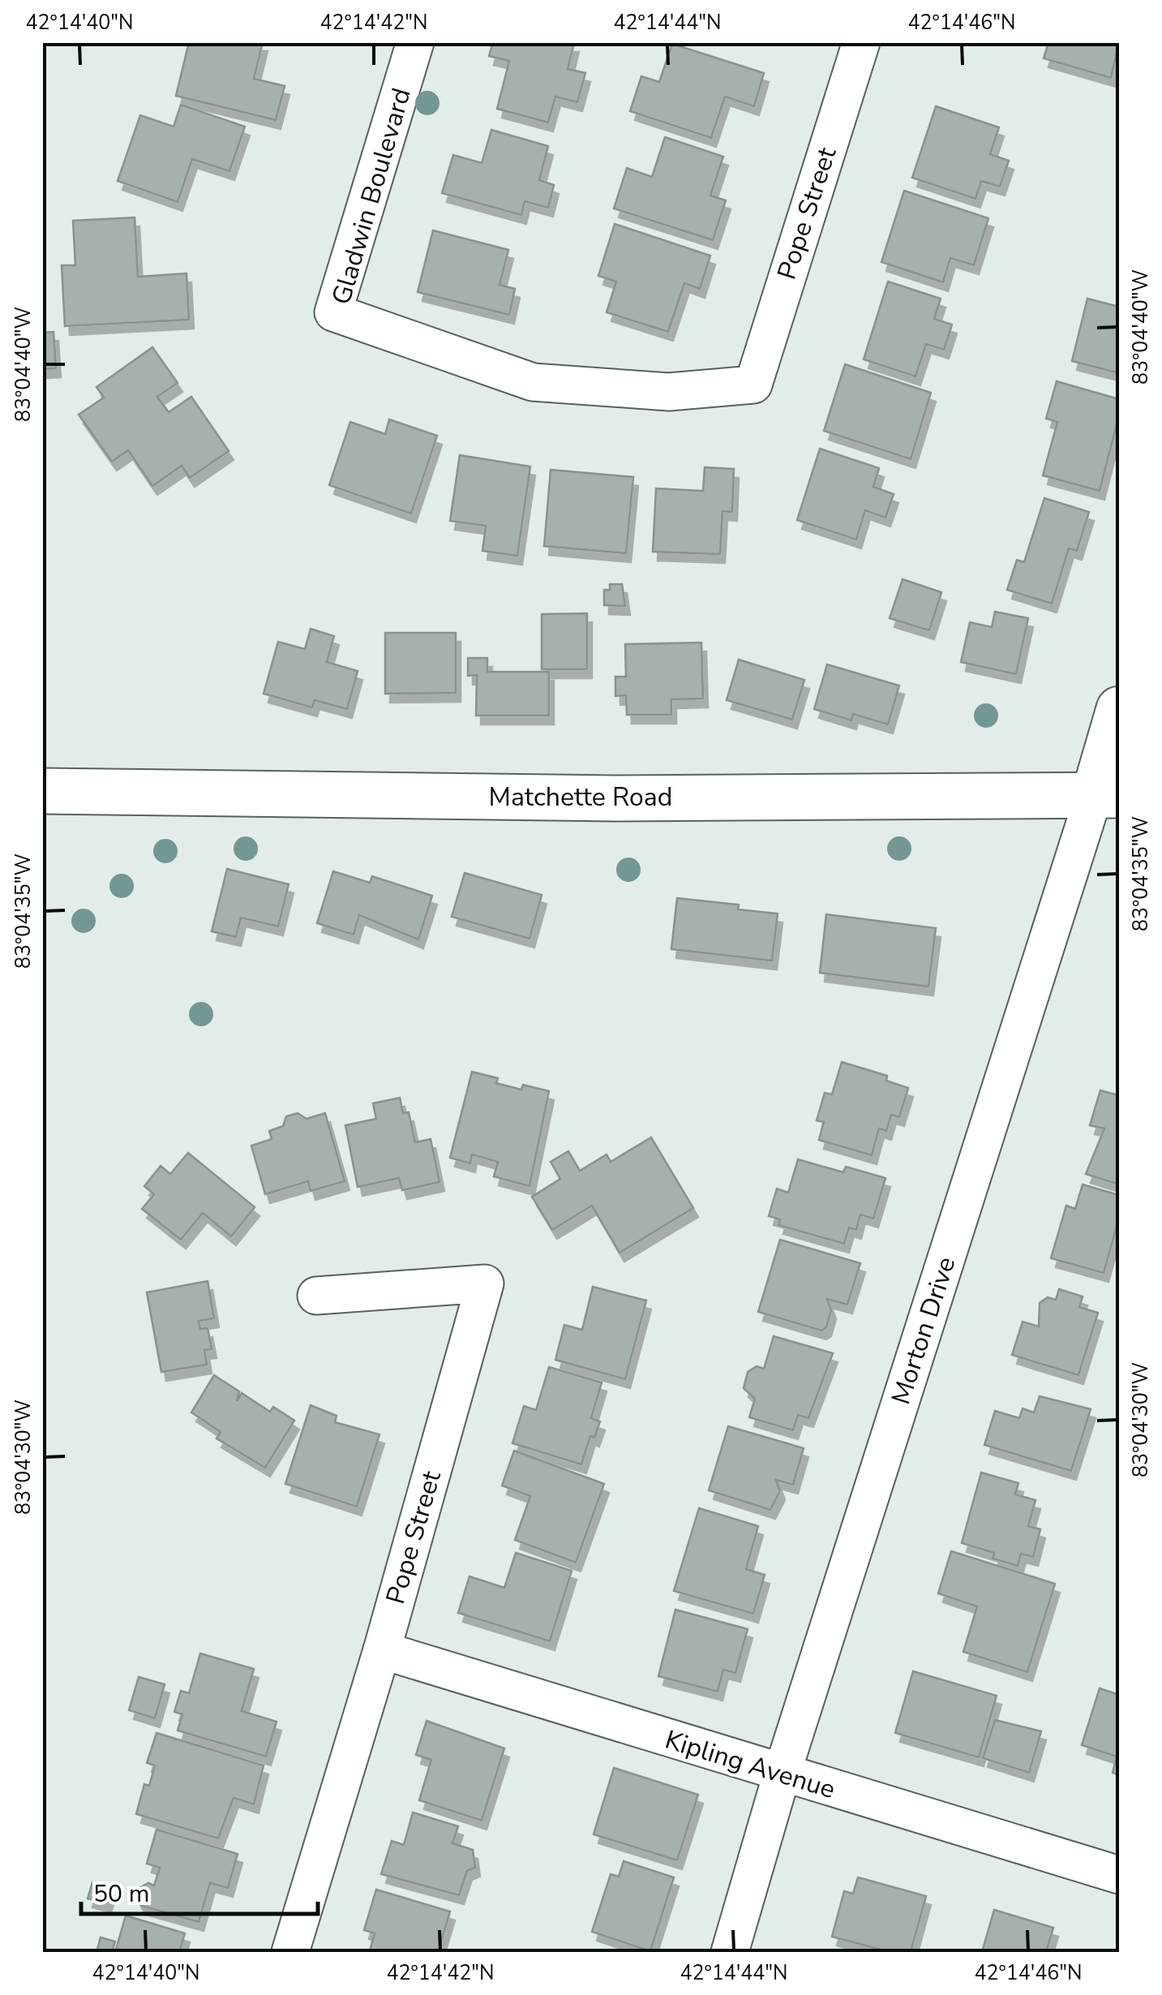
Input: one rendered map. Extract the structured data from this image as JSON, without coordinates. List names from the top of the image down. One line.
{"streets":{"street":["Gladwin Boulevard","Pope Street","Matchette Road","Morton Drive","Kipling Avenue"]},"crossings":[["Gladwin Boulevard","Pope Street"],["Pope Street","Kipling Avenue"],["Matchette Road","Morton Drive"],["Morton Drive","Kipling Avenue"]],"scale_bar":"50 m","coordinates":["42°14'40\"N","42°14'42\"N","42°14'44\"N","42°14'46\"N","83°04'40\"W","83°04'35\"W","83°04'30\"W"]}
